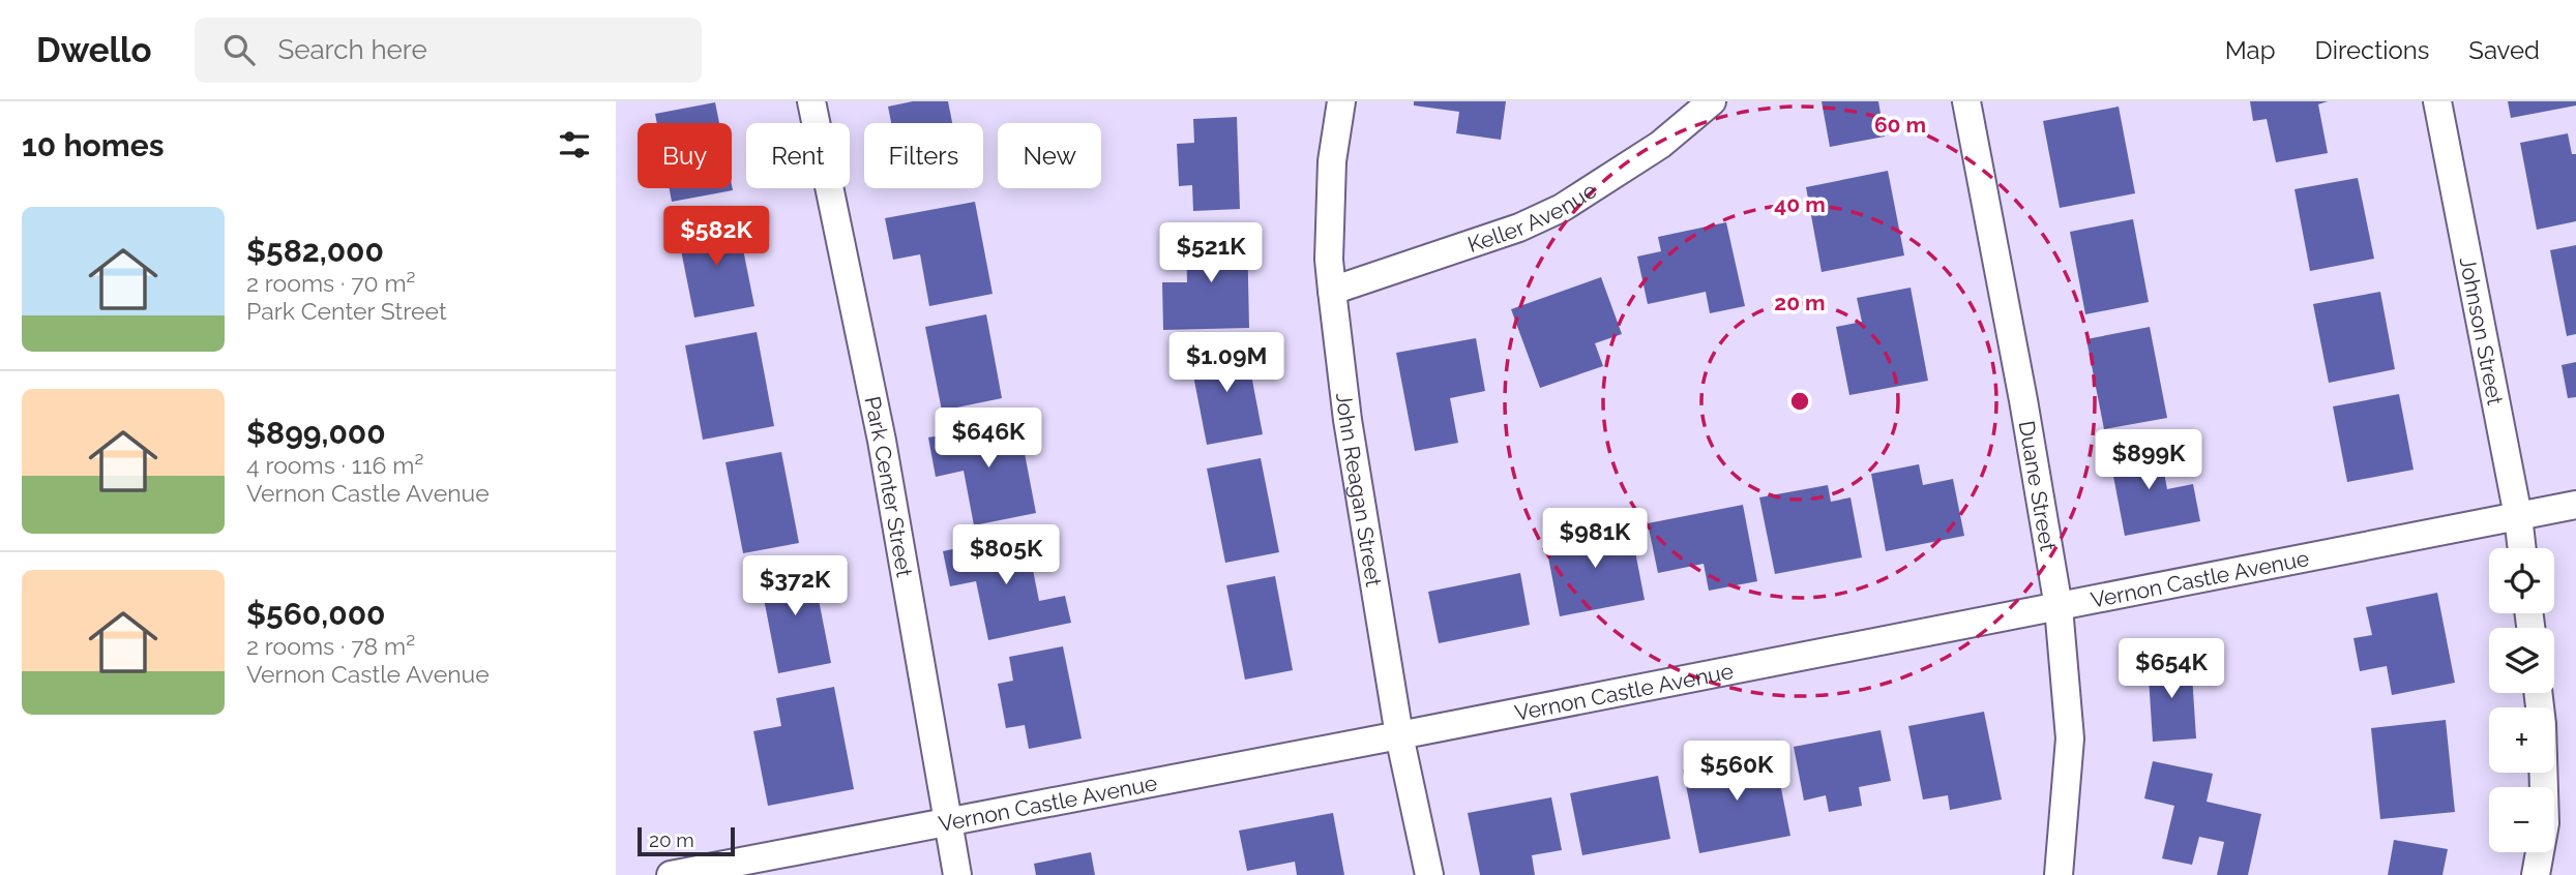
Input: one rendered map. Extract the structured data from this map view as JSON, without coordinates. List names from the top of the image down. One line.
{"streets":{"street":["Keller Avenue","Johnson Street","Duane Street","Park Center Street","John Reagan Street","Vernon Castle Avenue"]},"crossings":[["Keller Avenue","John Reagan Street"],["Johnson Street","Vernon Castle Avenue"],["Duane Street","Vernon Castle Avenue"],["Park Center Street","Vernon Castle Avenue"],["John Reagan Street","Vernon Castle Avenue"]],"scale_bar":"20 m","page":{"header":"Dwello","search":"Search here","nav":["Map","Directions","Saved"],"heading":"10 homes","chip":["Buy","Rent","Filters","New"],"list":[{"name":"$582,000","note":"2 rooms · 70 m² · Park Center Street"},{"name":"$899,000","note":"4 rooms · 116 m² · Vernon Castle Avenue"},{"name":"$560,000","note":"2 rooms · 78 m² · Vernon Castle Avenue"}],"price":["$582K","$521K","$1.09M","$646K","$899K","$981K","$805K","$372K","$654K","$560K"],"map_buttons":["+","−"],"scale":"20 m"},"rings":["60 m","40 m","20 m"]}
